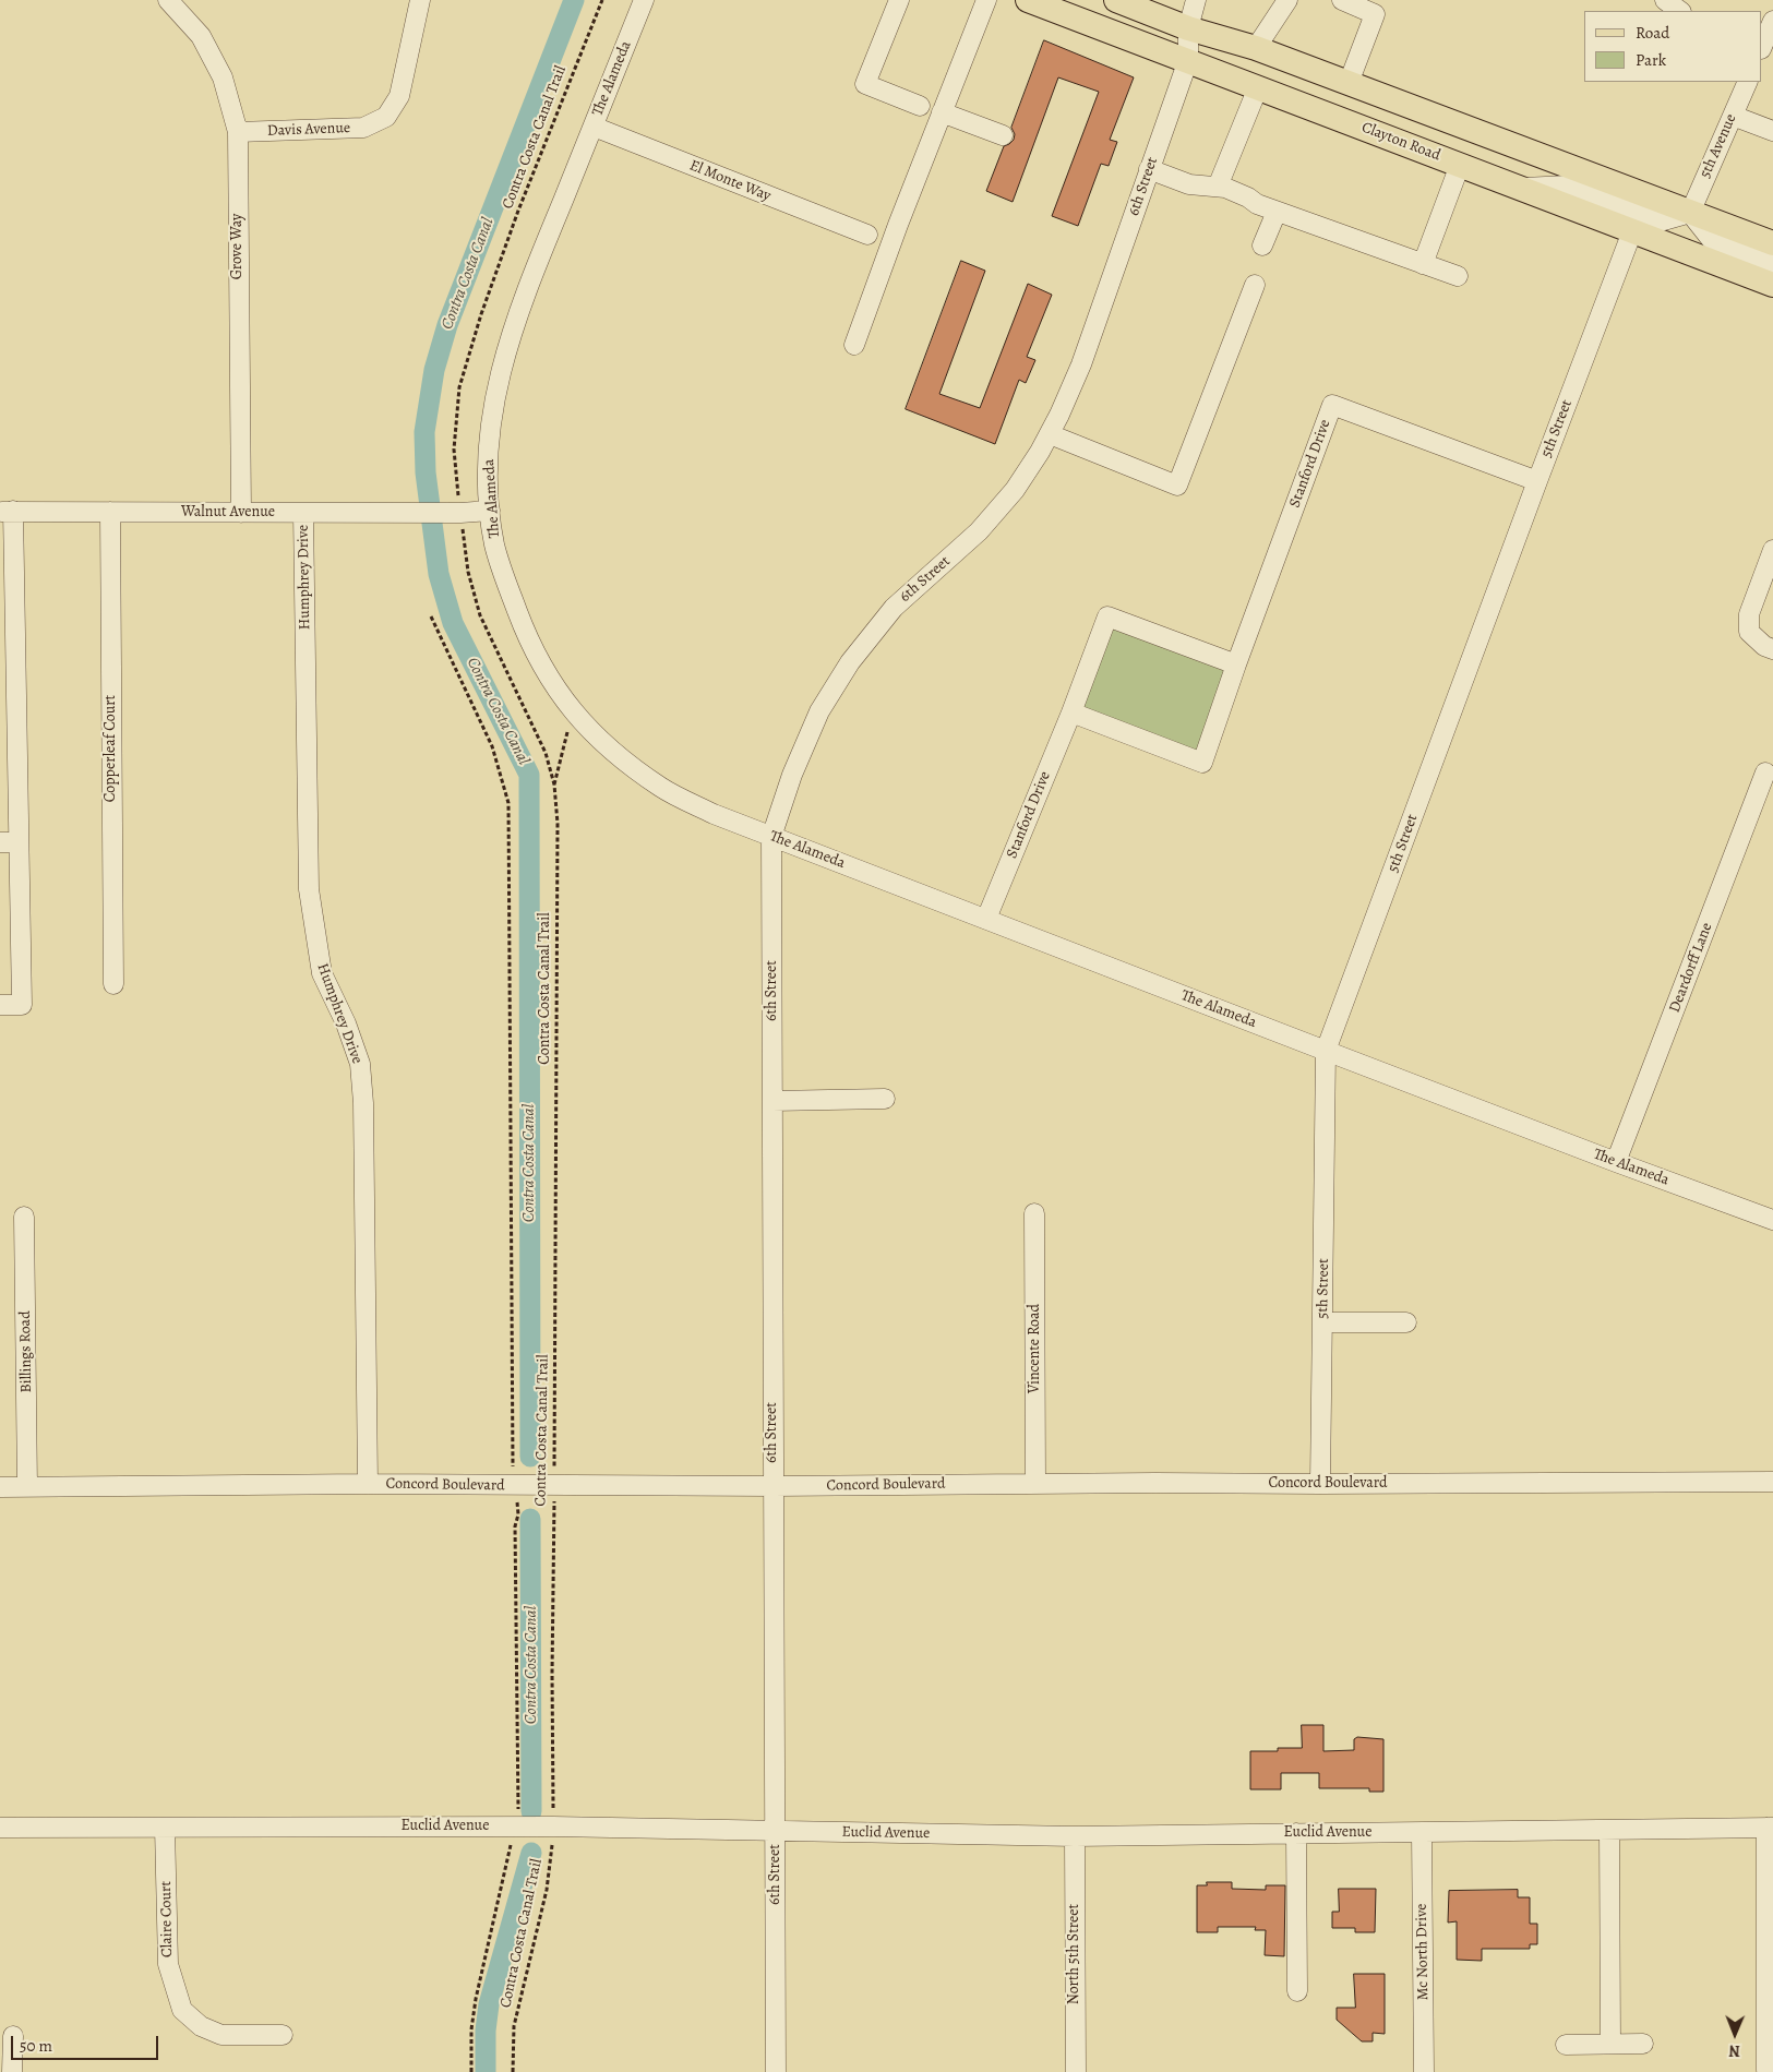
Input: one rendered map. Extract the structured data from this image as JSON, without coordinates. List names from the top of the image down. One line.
{"streets":{"main road":["Clayton Road"],"street":["The Alameda","Davis Avenue","5th Avenue","El Monte Way","6th Street","Grove Way","5th Street","Stanford Drive","Walnut Avenue","Humphrey Drive","Copperleaf Court","Deardorff Lane","Vincente Road","Billings Road","Concord Boulevard","Euclid Avenue","Claire Court","Mc North Drive","North 5th Street"],"path":["Contra Costa Canal Trail"]},"crossings":[["The Alameda","Contra Costa Canal Trail"],["The Alameda","El Monte Way"],["The Alameda","6th Street"],["The Alameda","5th Street"],["The Alameda","Stanford Drive"],["The Alameda","Walnut Avenue"],["The Alameda","Deardorff Lane"],["Davis Avenue","Grove Way"],["Contra Costa Canal Trail","Walnut Avenue"],["Contra Costa Canal Trail","Concord Boulevard"],["Contra Costa Canal Trail","Euclid Avenue"],["Clayton Road","6th Street"],["Clayton Road","5th Street"],["6th Street","Concord Boulevard"],["6th Street","Euclid Avenue"],["Grove Way","Walnut Avenue"],["5th Street","Stanford Drive"],["5th Street","Concord Boulevard"],["Walnut Avenue","Humphrey Drive"],["Walnut Avenue","Copperleaf Court"],["Humphrey Drive","Concord Boulevard"],["Vincente Road","Concord Boulevard"],["Billings Road","Concord Boulevard"],["Euclid Avenue","Claire Court"],["Euclid Avenue","Mc North Drive"],["Euclid Avenue","North 5th Street"]],"water":["Contra Costa Canal"],"legend":["Road","Park"],"scale_bar":"50 m","north":"bottom"}
